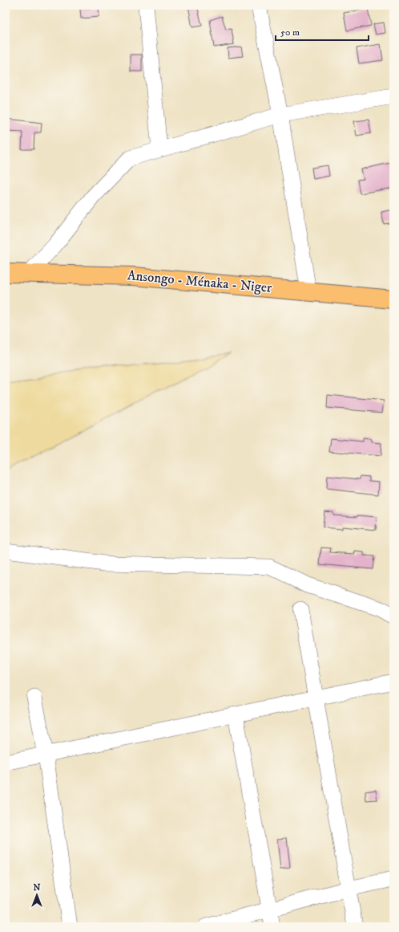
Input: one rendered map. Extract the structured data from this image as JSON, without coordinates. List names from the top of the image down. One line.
{"streets":{"main road":["Ansongo - Ménaka - Niger"]},"scale_bar":"50 m","north":"top"}
